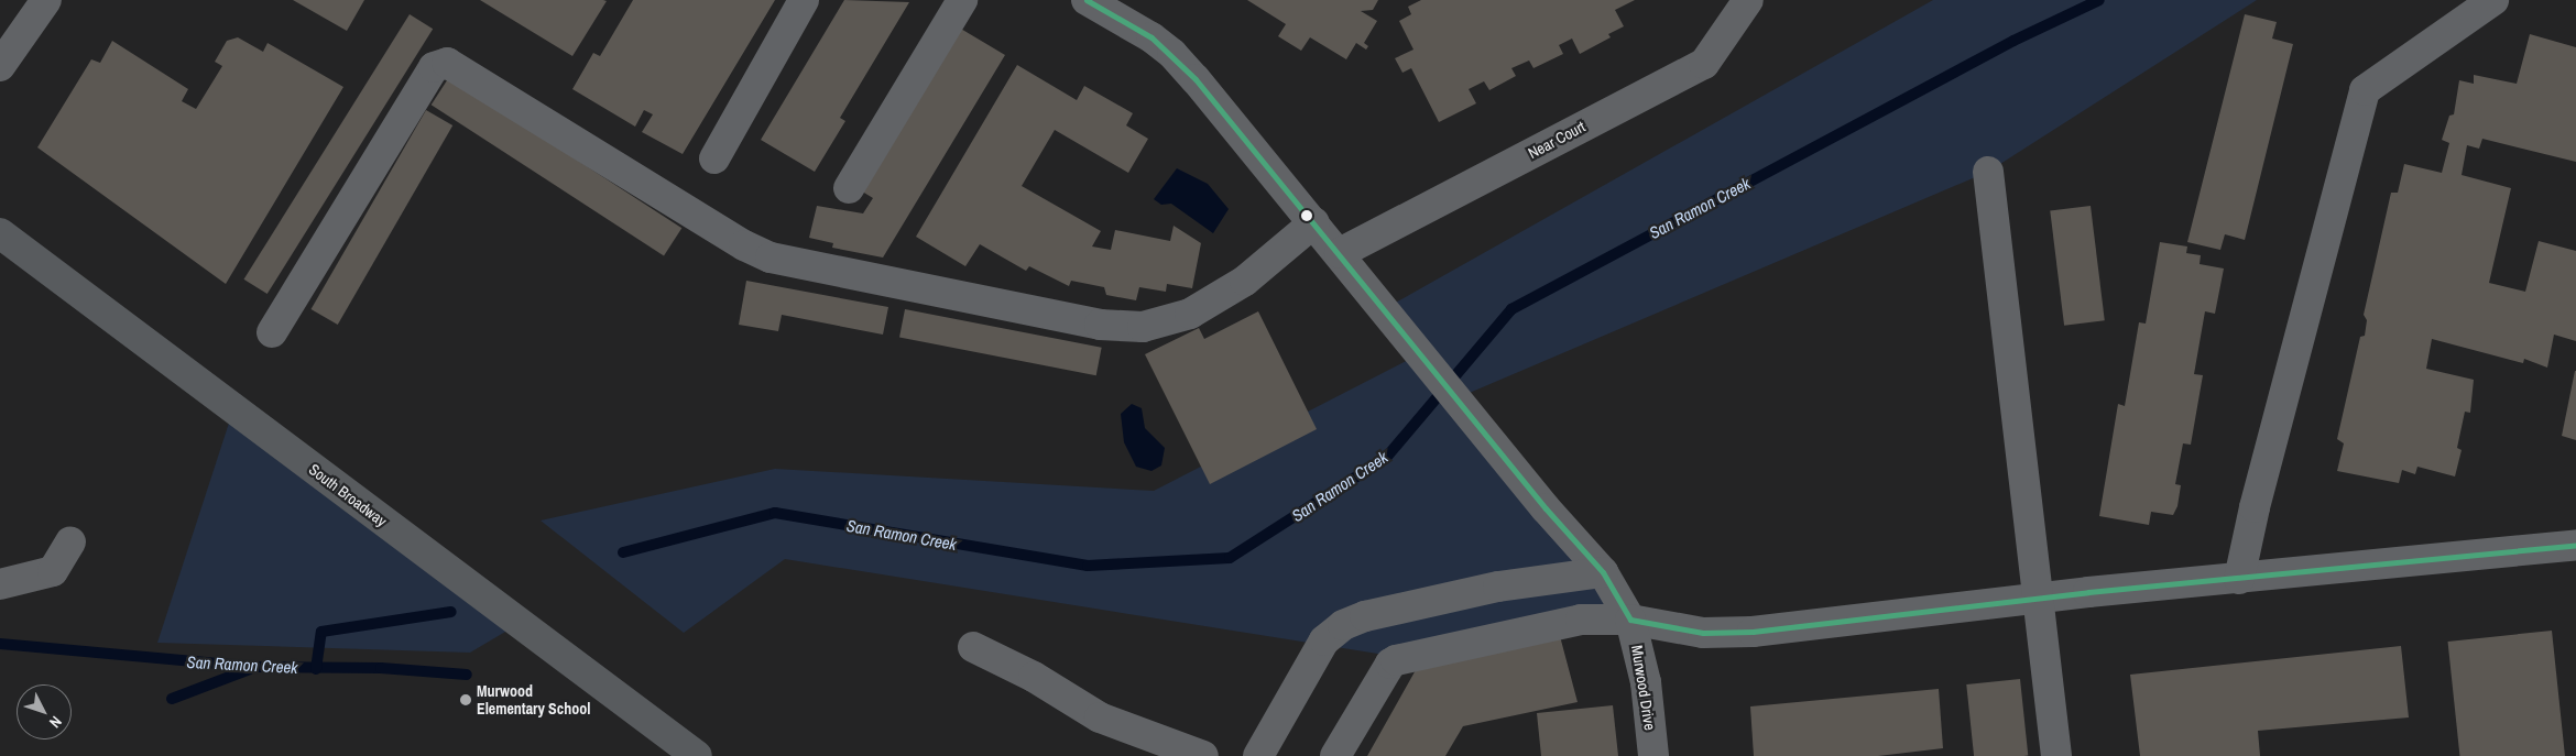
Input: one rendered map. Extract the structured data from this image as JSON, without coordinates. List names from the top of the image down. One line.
{"streets":{"main road":["South Broadway"],"street":["Near Court","Murwood Drive"]},"crossings":[["Near Court","Murwood Drive"]],"water":["San Ramon Creek"],"places":["Murwood Elementary School"],"north":"bottom right"}
